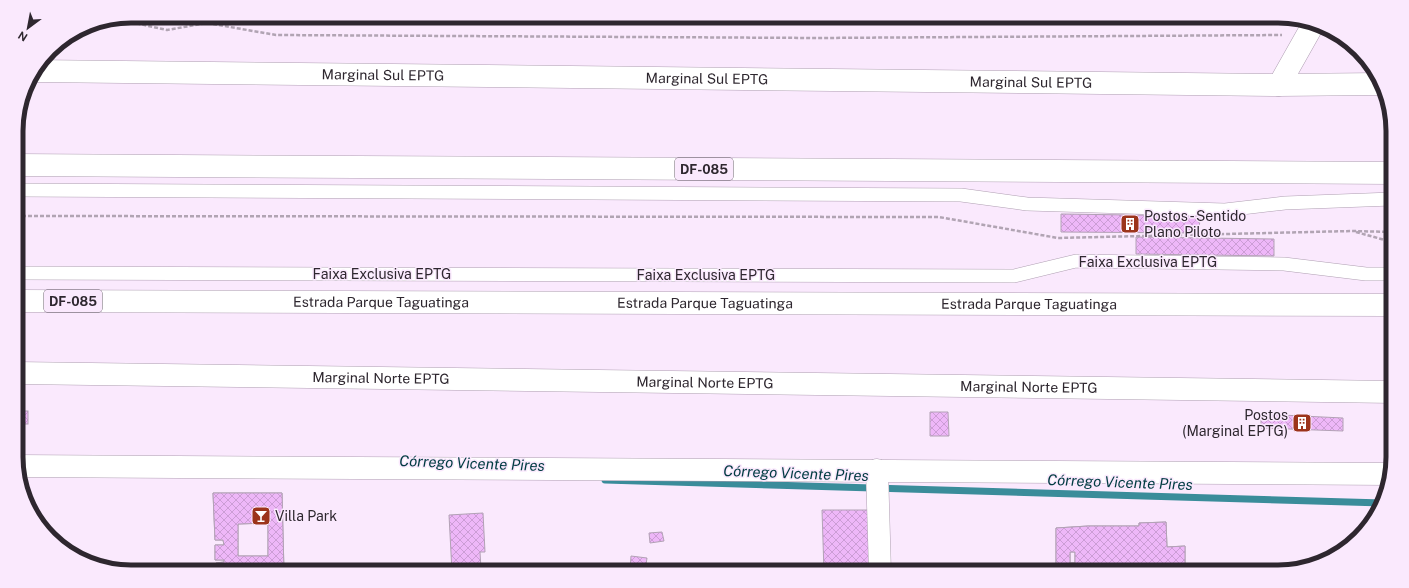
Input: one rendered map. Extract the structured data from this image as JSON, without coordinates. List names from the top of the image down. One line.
{"streets":{"main road":["Marginal Sul EPTG","DF-085","Estrada Parque Taguatinga","Marginal Norte EPTG"],"lane":["Faixa Exclusiva EPTG"]},"water":["Córrego Vicente Pires"],"places":{"building":["Postos - Sentido Plano Piloto","Postos (Marginal EPTG)"],"bar":["Villa Park"]},"north":"bottom left"}
